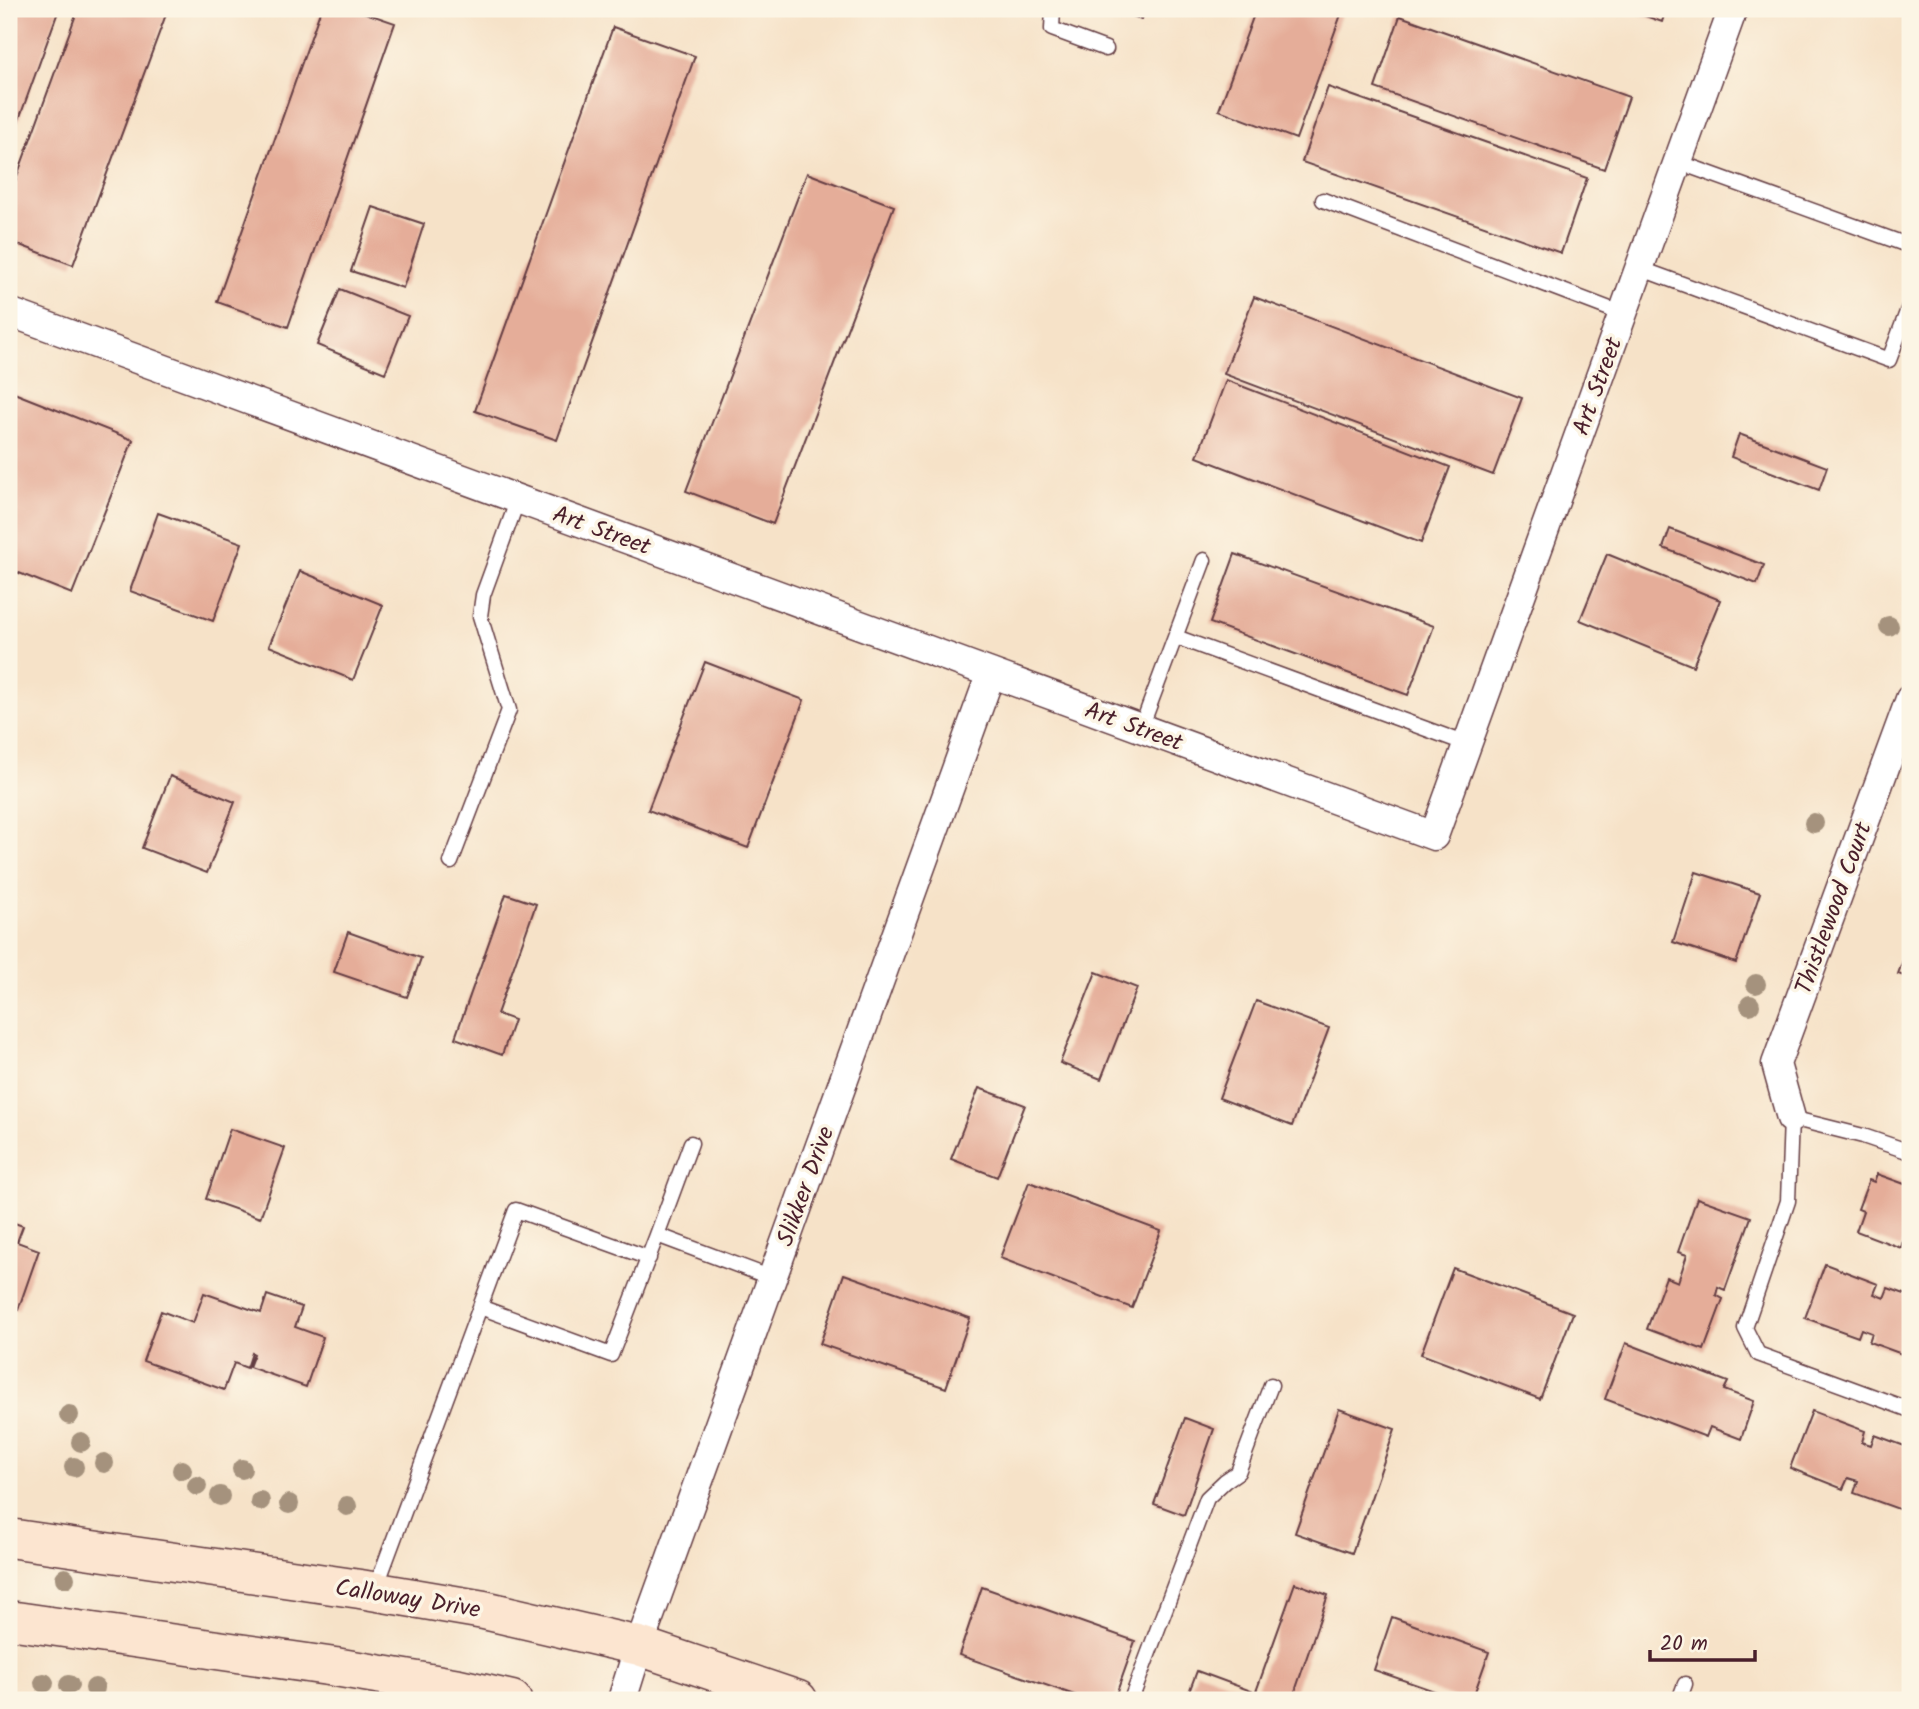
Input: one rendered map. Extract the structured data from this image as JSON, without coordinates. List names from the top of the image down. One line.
{"streets":{"main road":["Calloway Drive"],"street":["Art Street","Thistlewood Court","Slikker Drive"]},"crossings":[["Art Street","Slikker Drive"],["Slikker Drive","Calloway Drive"]],"scale_bar":"20 m"}
